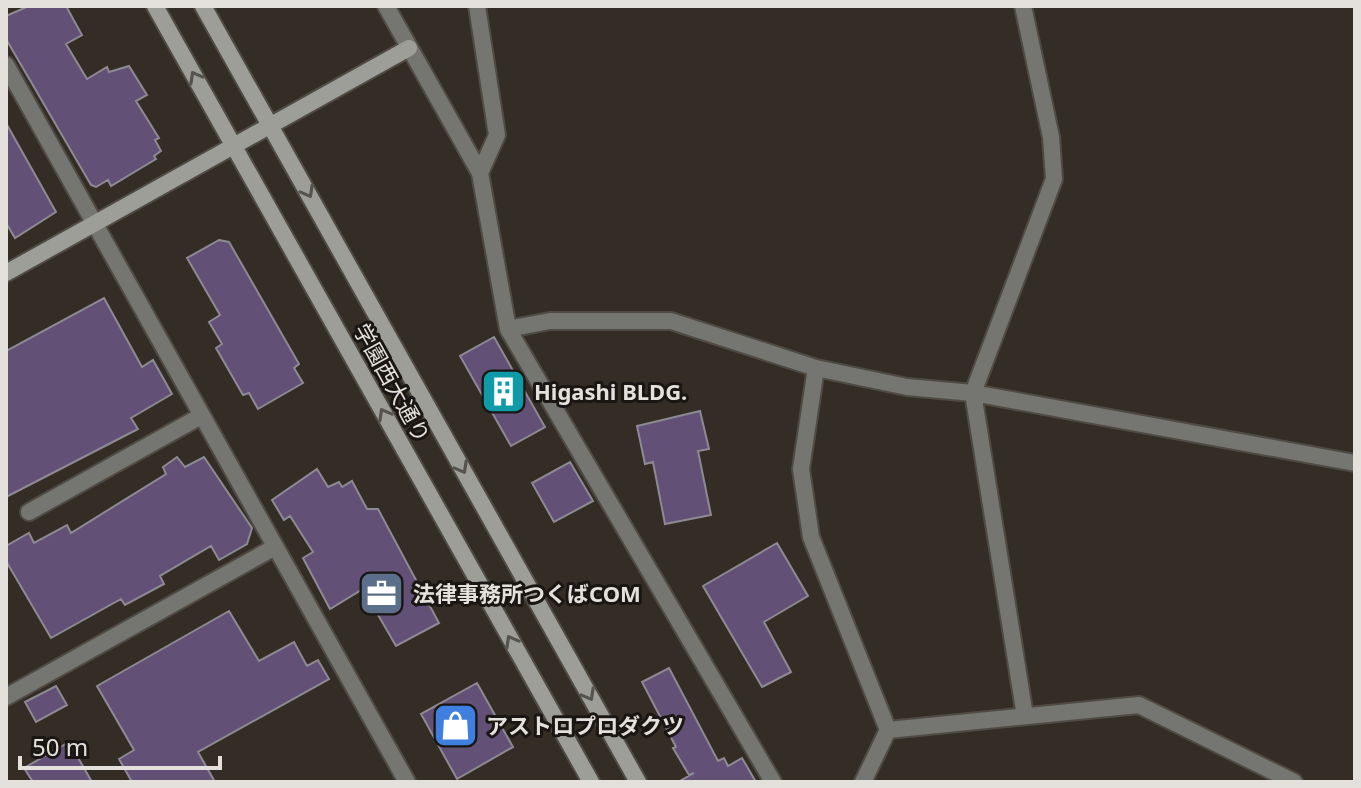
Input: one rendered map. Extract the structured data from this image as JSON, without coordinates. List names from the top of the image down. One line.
{"streets":{"main road":["学園西大通り"]},"places":{"building":["Higashi BLDG."],"office":["法律事務所つくばCOM"],"shop":["アストロプロダクツ"]},"scale_bar":"50 m"}
